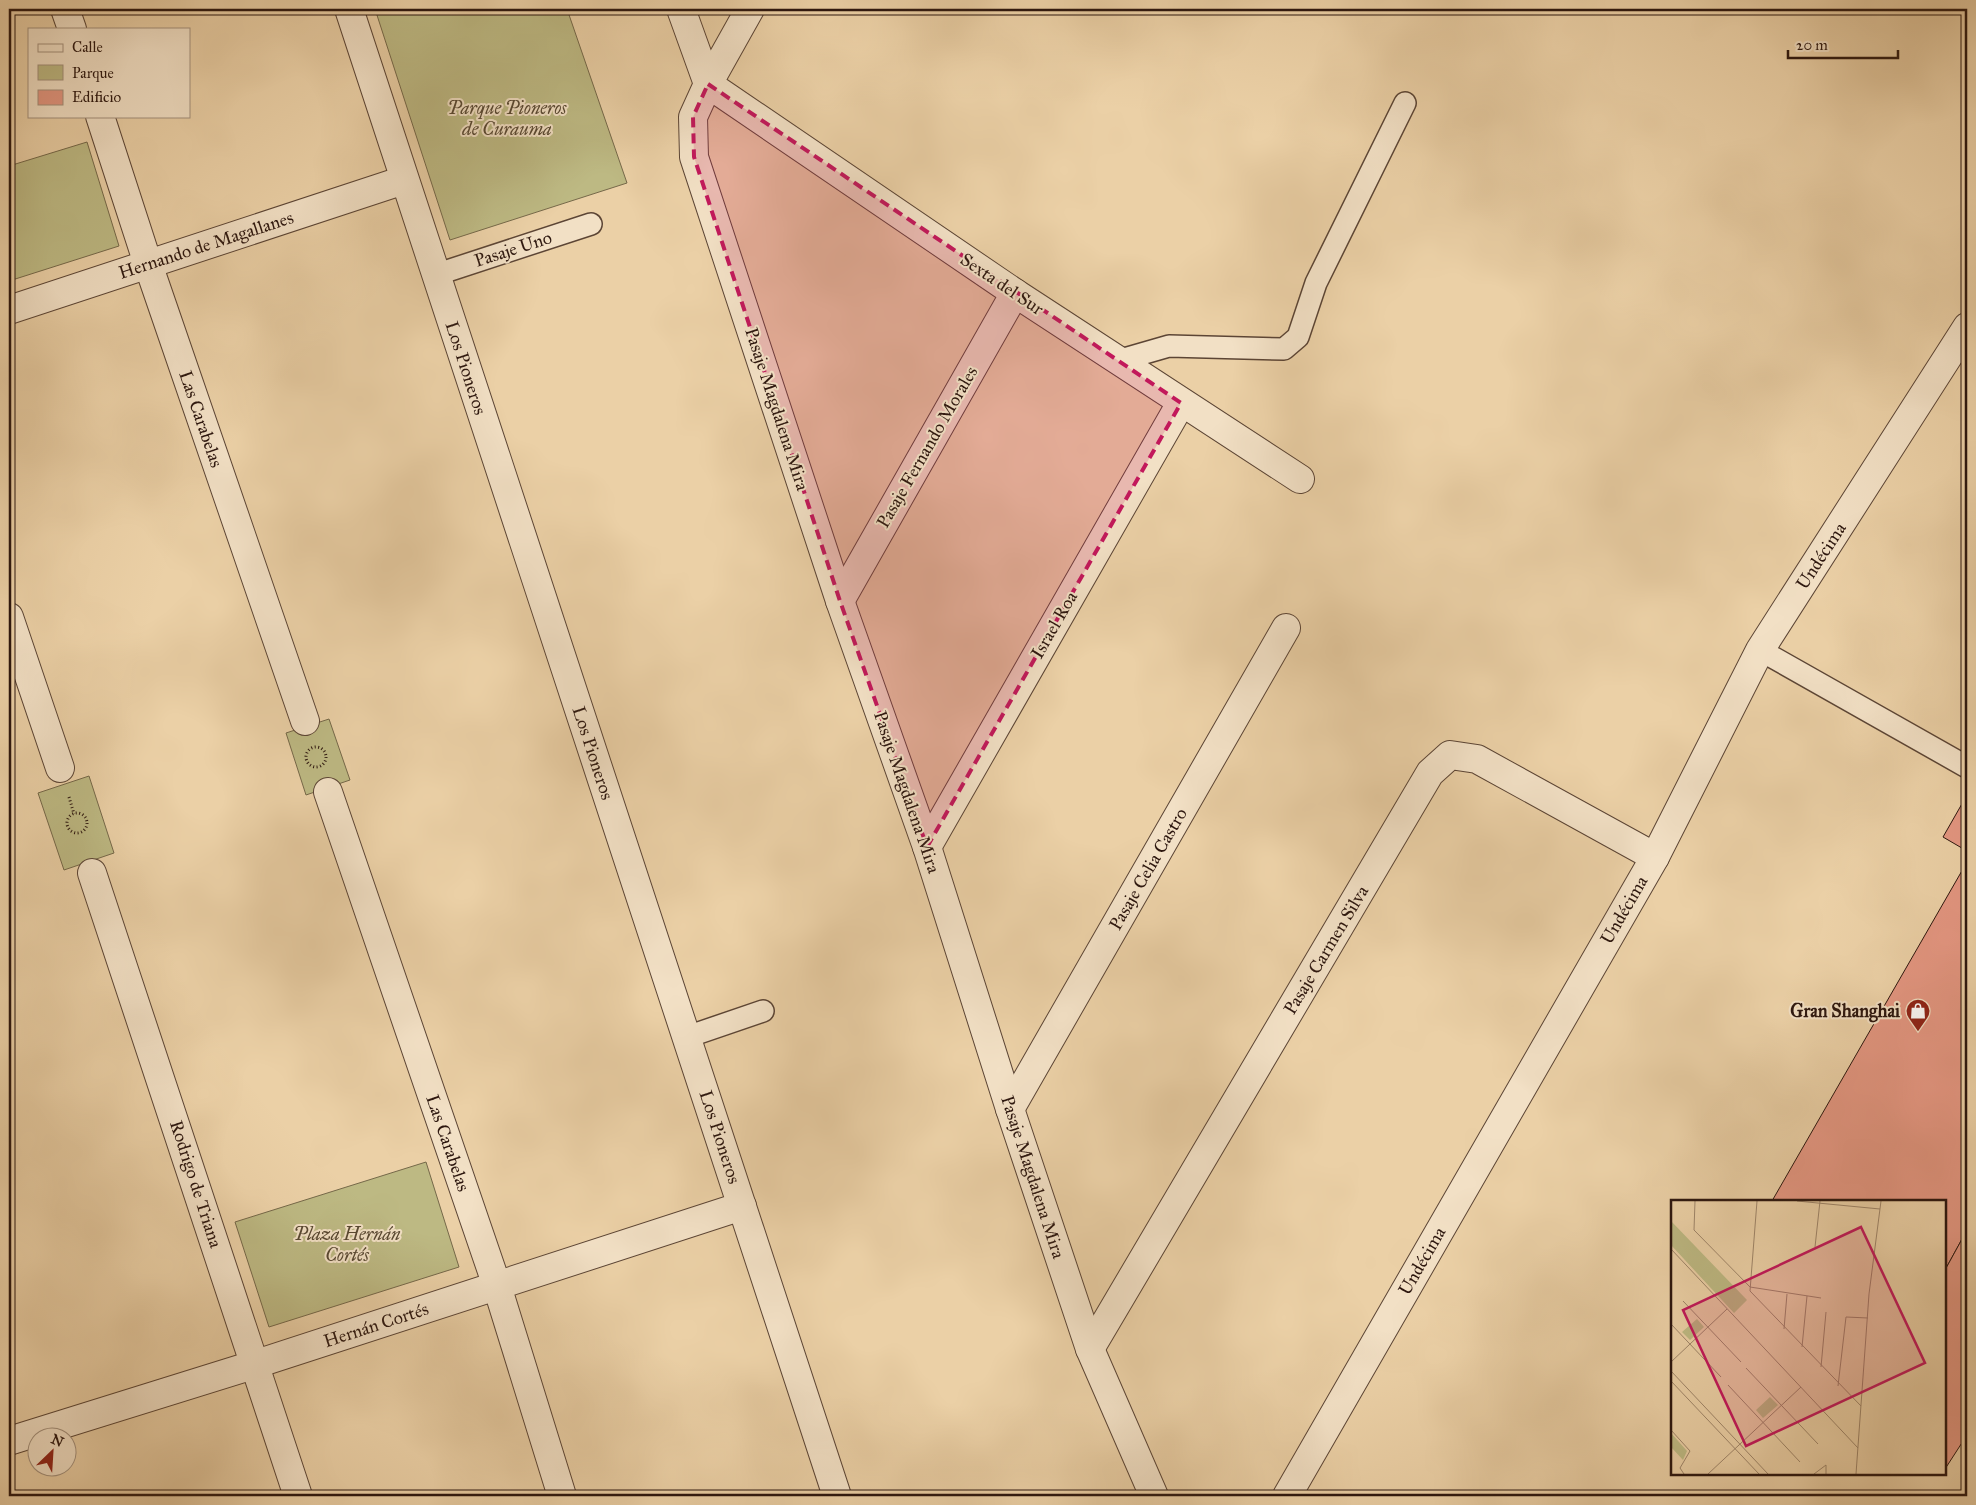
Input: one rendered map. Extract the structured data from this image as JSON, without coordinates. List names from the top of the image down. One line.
{"streets":{"street":["Hernando de Magallanes","Sexta del Sur","Los Pioneros","Pasaje Magdalena Mira","Las Carabelas","Pasaje Fernando Morales","Undécima","Israel Roa","Pasaje Celia Castro","Pasaje Carmen Silva","Rodrigo de Triana","Hernán Cortés"],"lane":["Pasaje Uno"]},"crossings":[["Hernando de Magallanes","Los Pioneros"],["Hernando de Magallanes","Las Carabelas"],["Pasaje Uno","Los Pioneros"],["Sexta del Sur","Pasaje Magdalena Mira"],["Sexta del Sur","Pasaje Fernando Morales"],["Sexta del Sur","Israel Roa"],["Los Pioneros","Hernán Cortés"],["Pasaje Magdalena Mira","Pasaje Fernando Morales"],["Pasaje Magdalena Mira","Israel Roa"],["Pasaje Magdalena Mira","Pasaje Celia Castro"],["Pasaje Magdalena Mira","Pasaje Carmen Silva"],["Las Carabelas","Hernán Cortés"],["Undécima","Pasaje Carmen Silva"],["Rodrigo de Triana","Hernán Cortés"]],"parks":["Parque Pioneros de Curauma","Plaza Hernán Cortés"],"places":{"shop":["Gran Shanghai"]},"legend":["Calle","Parque","Edificio"],"scale_bar":"20 m","north":"top right"}
